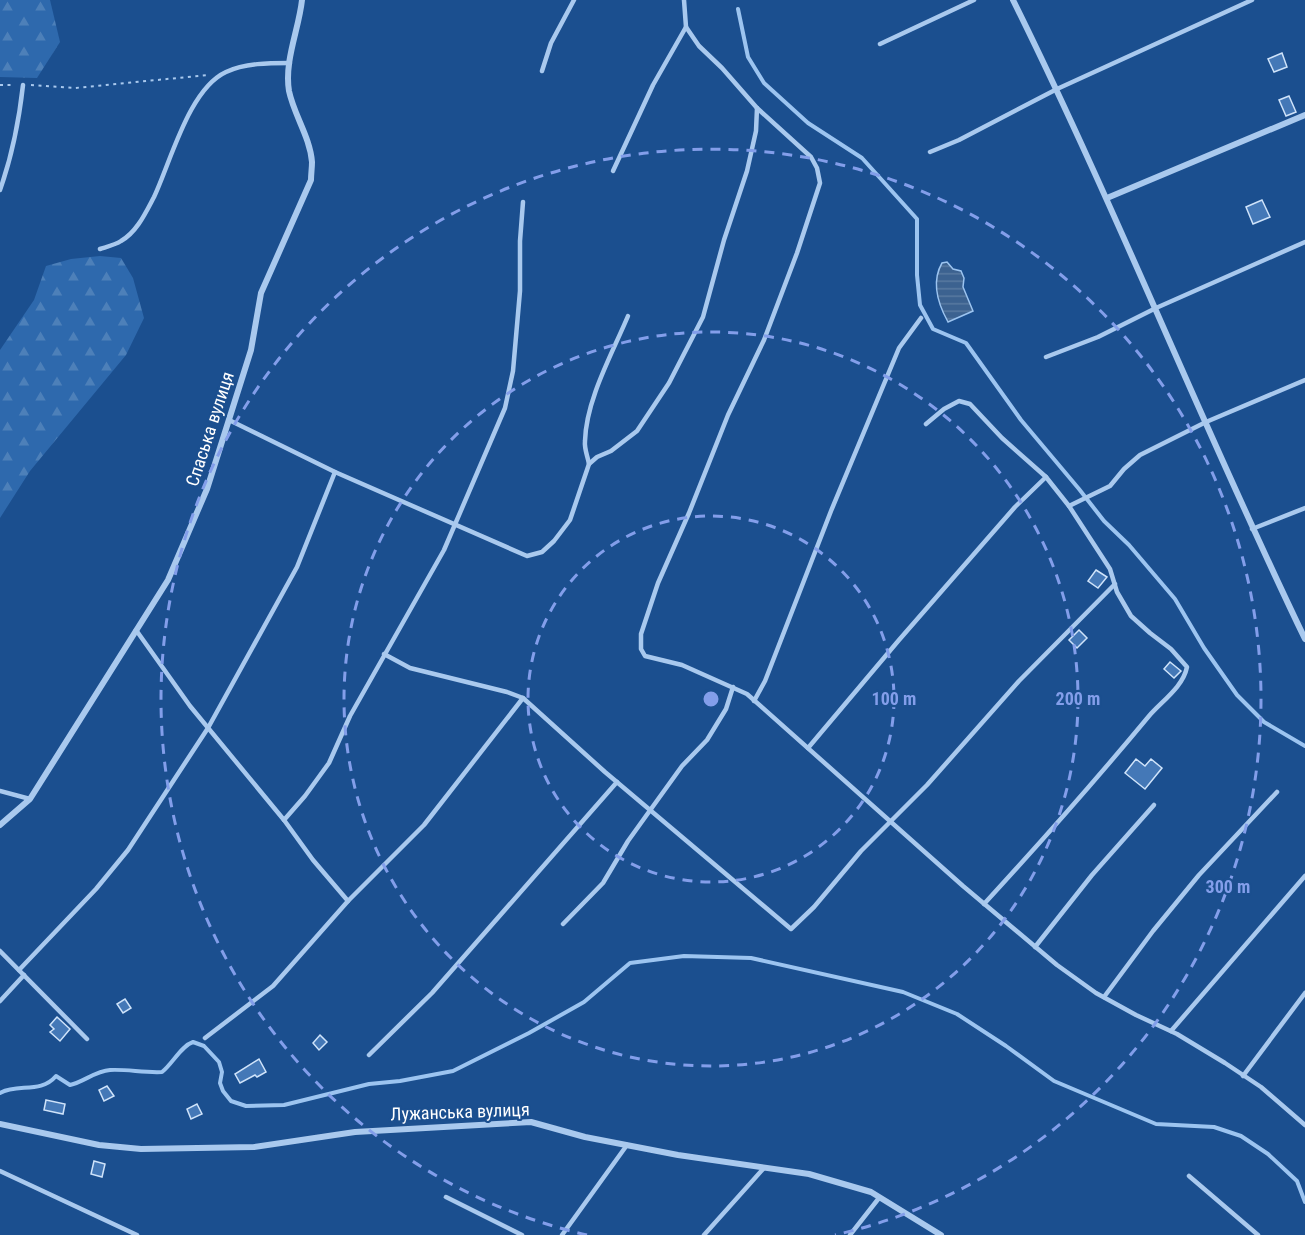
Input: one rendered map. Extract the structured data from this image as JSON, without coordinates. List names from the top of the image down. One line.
{"streets":{"street":["Спаська вулиця","Лужанська вулиця"]},"rings":["100 m","200 m","300 m"]}
